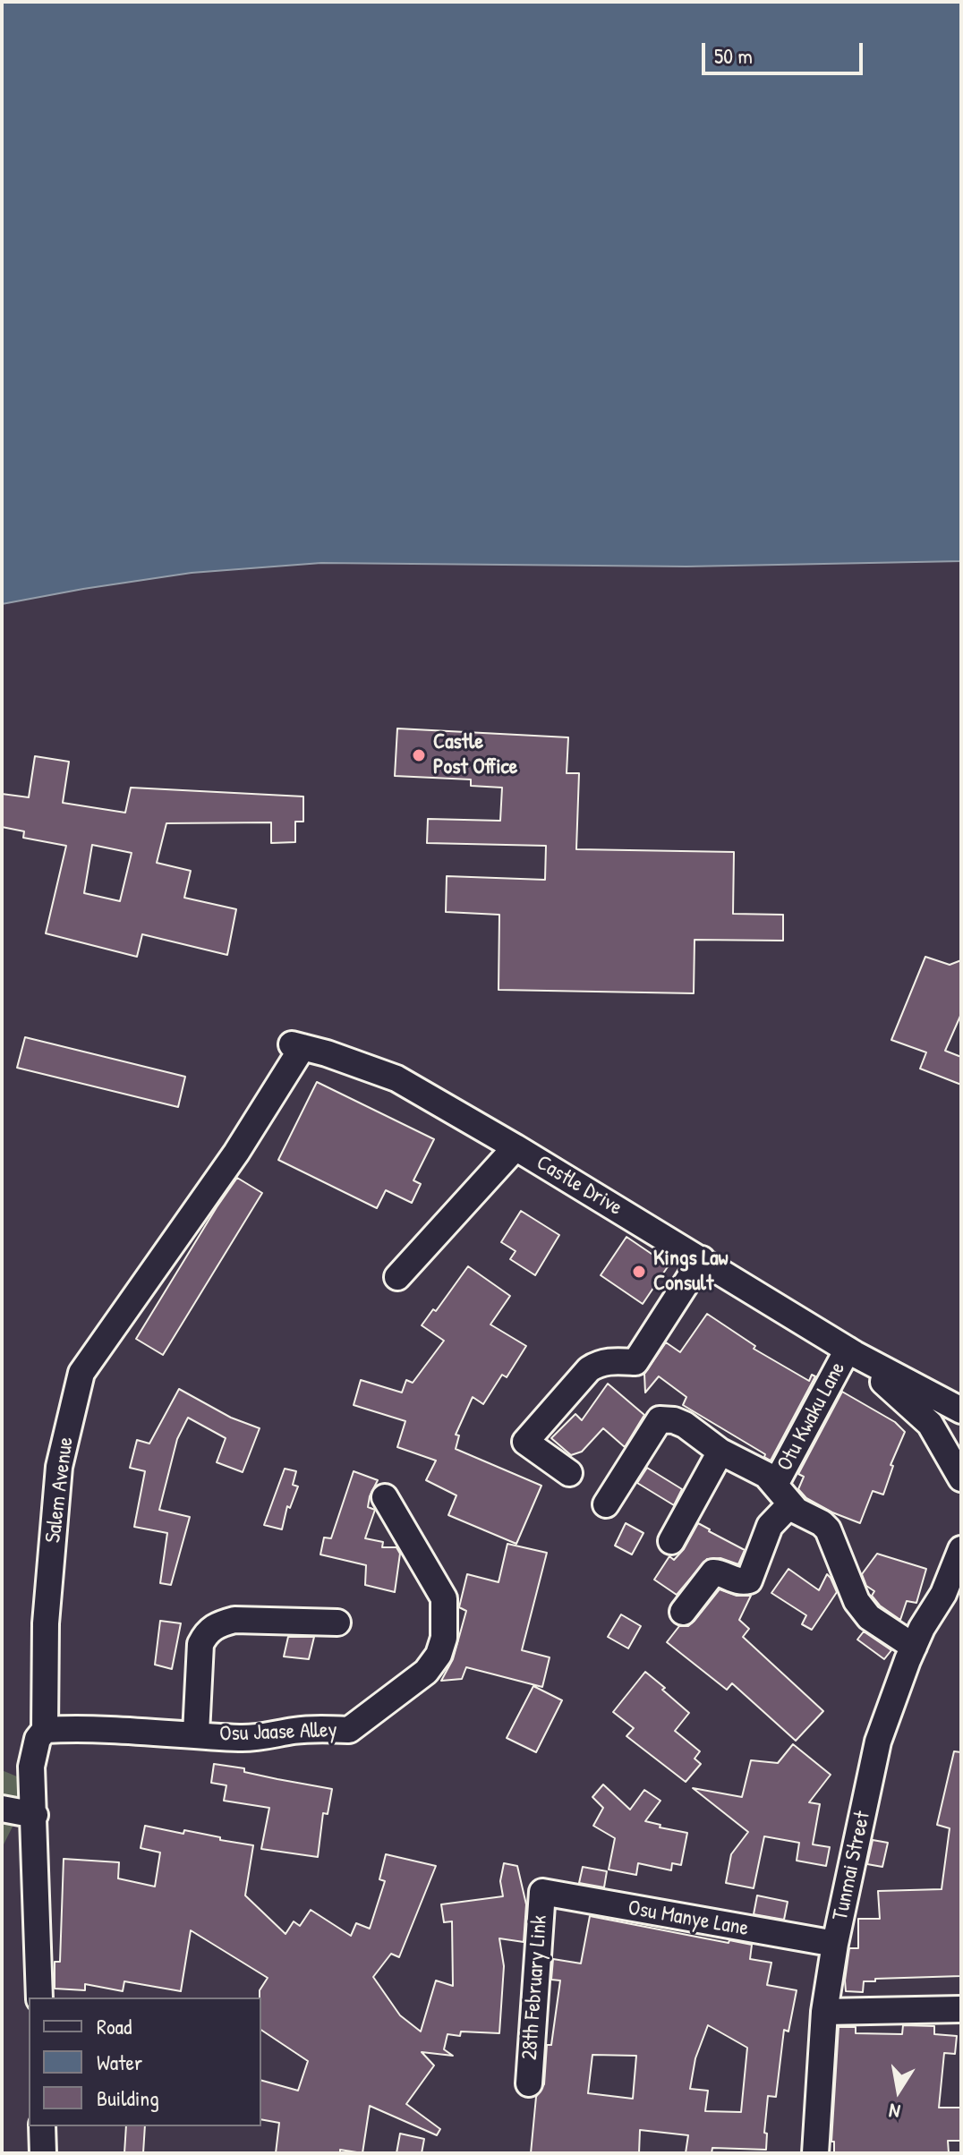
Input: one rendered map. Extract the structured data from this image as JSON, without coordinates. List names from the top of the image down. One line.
{"streets":{"street":["Castle Drive","Otu Kwaku Lane","Salem Avenue","Osu Jaase Alley","Tunmai Street","Osu Manye Lane","28th February Link"]},"crossings":[["Castle Drive","Otu Kwaku Lane"],["Castle Drive","Salem Avenue"],["Salem Avenue","Osu Jaase Alley"],["Tunmai Street","Osu Manye Lane"],["Osu Manye Lane","28th February Link"]],"places":["Castle Post Office","Kings Law Consult"],"legend":["Road","Water","Building"],"scale_bar":"50 m","north":"bottom"}
